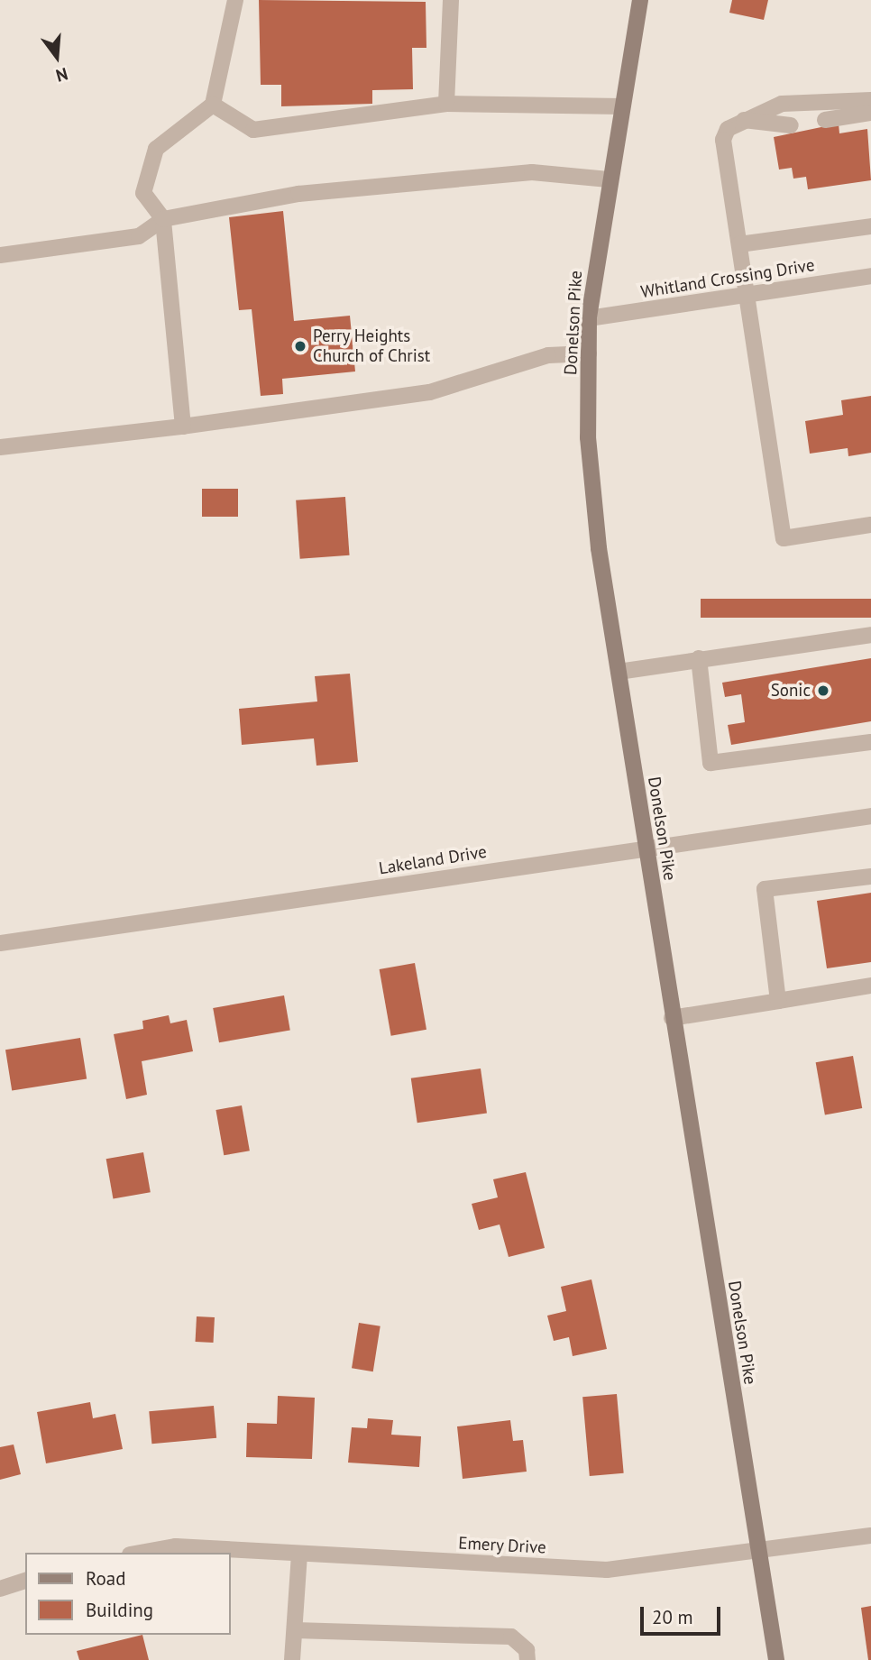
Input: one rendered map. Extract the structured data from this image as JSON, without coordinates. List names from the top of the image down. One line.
{"streets":{"main road":["Donelson Pike"],"street":["Whitland Crossing Drive","Lakeland Drive","Emery Drive"]},"crossings":[["Whitland Crossing Drive","Donelson Pike"],["Donelson Pike","Lakeland Drive"],["Donelson Pike","Emery Drive"]],"places":["Perry Heights Church of Christ","Sonic"],"legend":["Road","Building"],"scale_bar":"20 m","north":"bottom"}
